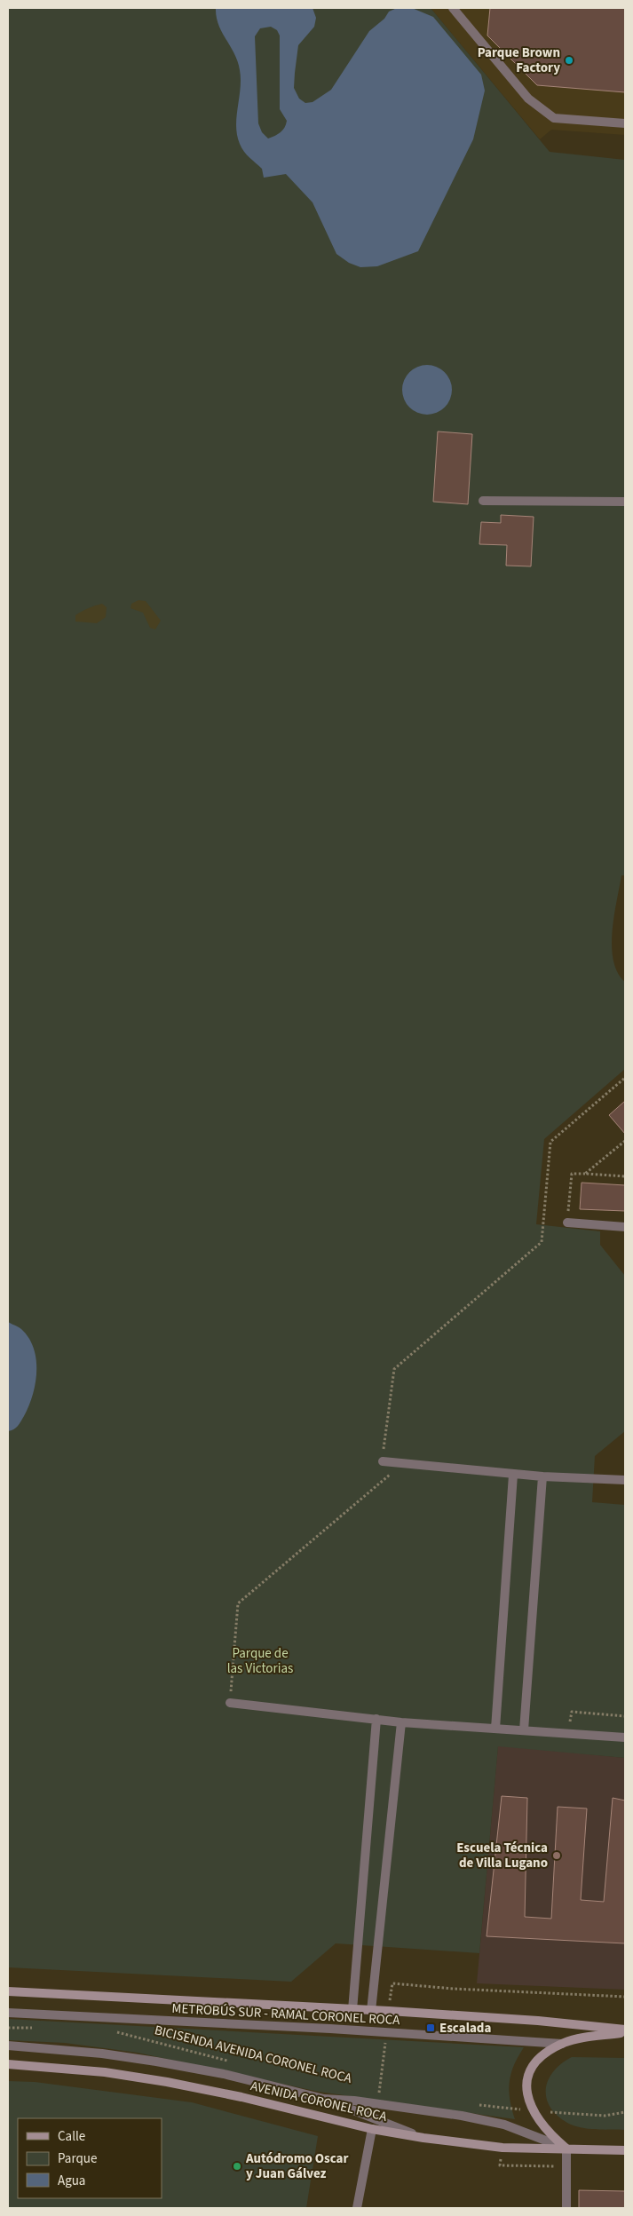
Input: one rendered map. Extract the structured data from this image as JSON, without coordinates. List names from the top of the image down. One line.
{"streets":{"main road":["AVENIDA CORONEL ROCA"],"lane":["METROBÚS SUR - RAMAL CORONEL ROCA"],"path":["BICISENDA AVENIDA CORONEL ROCA"]},"parks":["Parque de las Victorias"],"places":{"other":["Parque Brown Factory","Escuela Técnica de Villa Lugano","Autódromo Oscar y Juan Gálvez"],"transit":["Escalada"]},"legend":["Calle","Parque","Agua"]}
